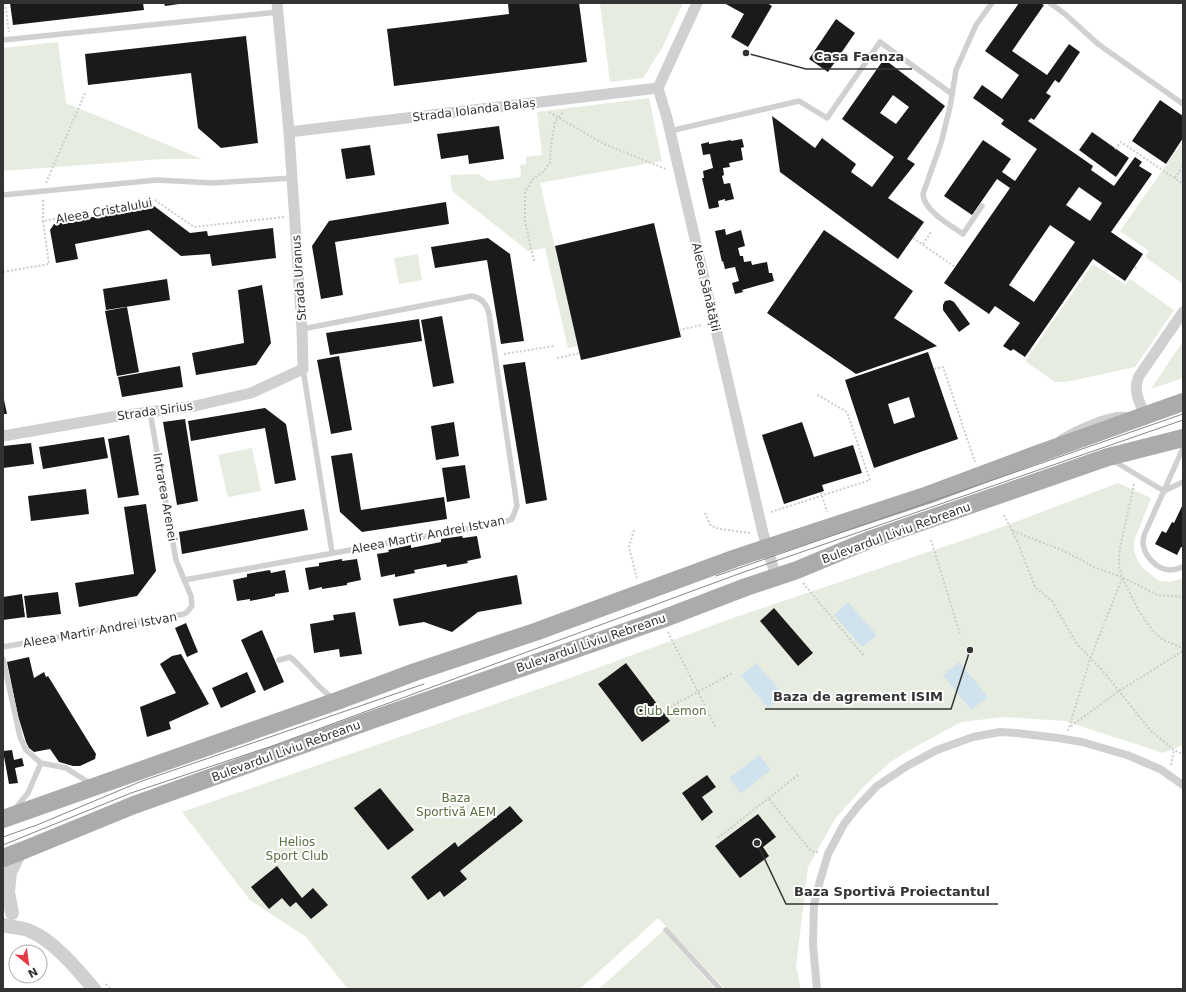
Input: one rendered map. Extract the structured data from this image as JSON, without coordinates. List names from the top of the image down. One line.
{"streets":{"main road":["Bulevardul Liviu Rebreanu"],"street":["Strada Iolanda Balaș","Strada Uranus","Aleea Sănătății","Strada Sirius"],"lane":["Aleea Cristalului","Intrarea Arenei","Aleea Martir Andrei Istvan"]},"crossings":[["Strada Iolanda Balaș","Strada Uranus"],["Strada Iolanda Balaș","Aleea Sănătății"],["Aleea Cristalului","Strada Uranus"],["Strada Uranus","Strada Sirius"],["Strada Uranus","Aleea Martir Andrei Istvan"],["Aleea Sănătății","Bulevardul Liviu Rebreanu"],["Strada Sirius","Intrarea Arenei"],["Intrarea Arenei","Aleea Martir Andrei Istvan"]],"parks":["Club Lemon","Baza Sportivă AEM","Helios Sport Club"],"places":["Casa Faenza","Baza de agrement ISIM","Baza Sportivă Proiectantul"],"north":"bottom right"}
